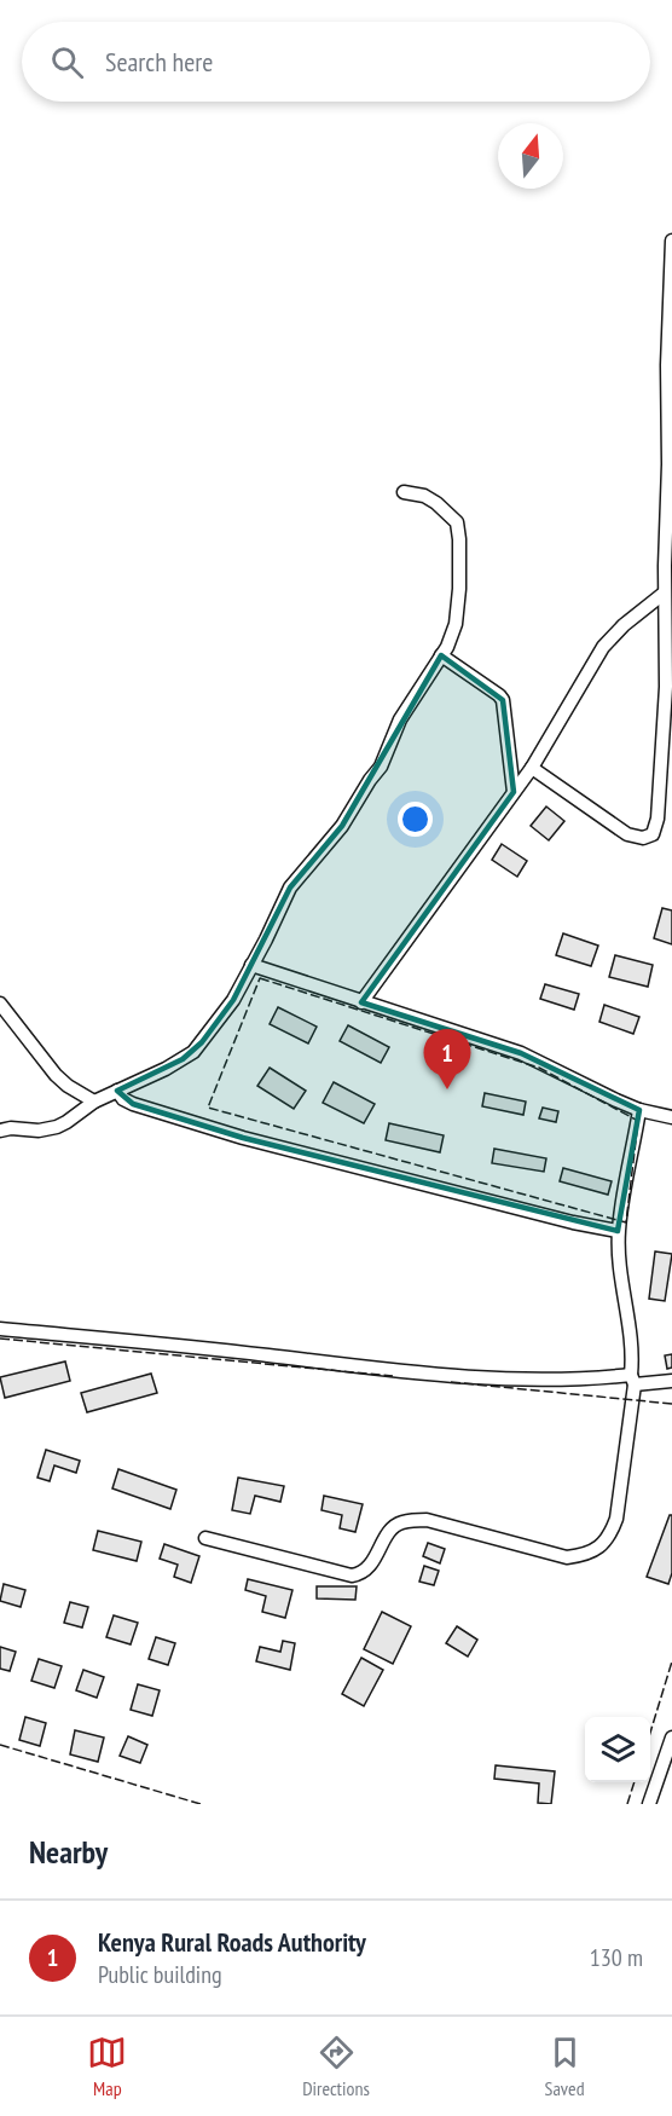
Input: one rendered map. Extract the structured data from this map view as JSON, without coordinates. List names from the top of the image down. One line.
{"north":"top","page":{"search":"Search here","pins":"1","heading":"Nearby","list":[{"mark":"1","name":"Kenya Rural Roads Authority","note":"Public building","value":"130 m"}],"nav":["Map","Directions","Saved"]}}
